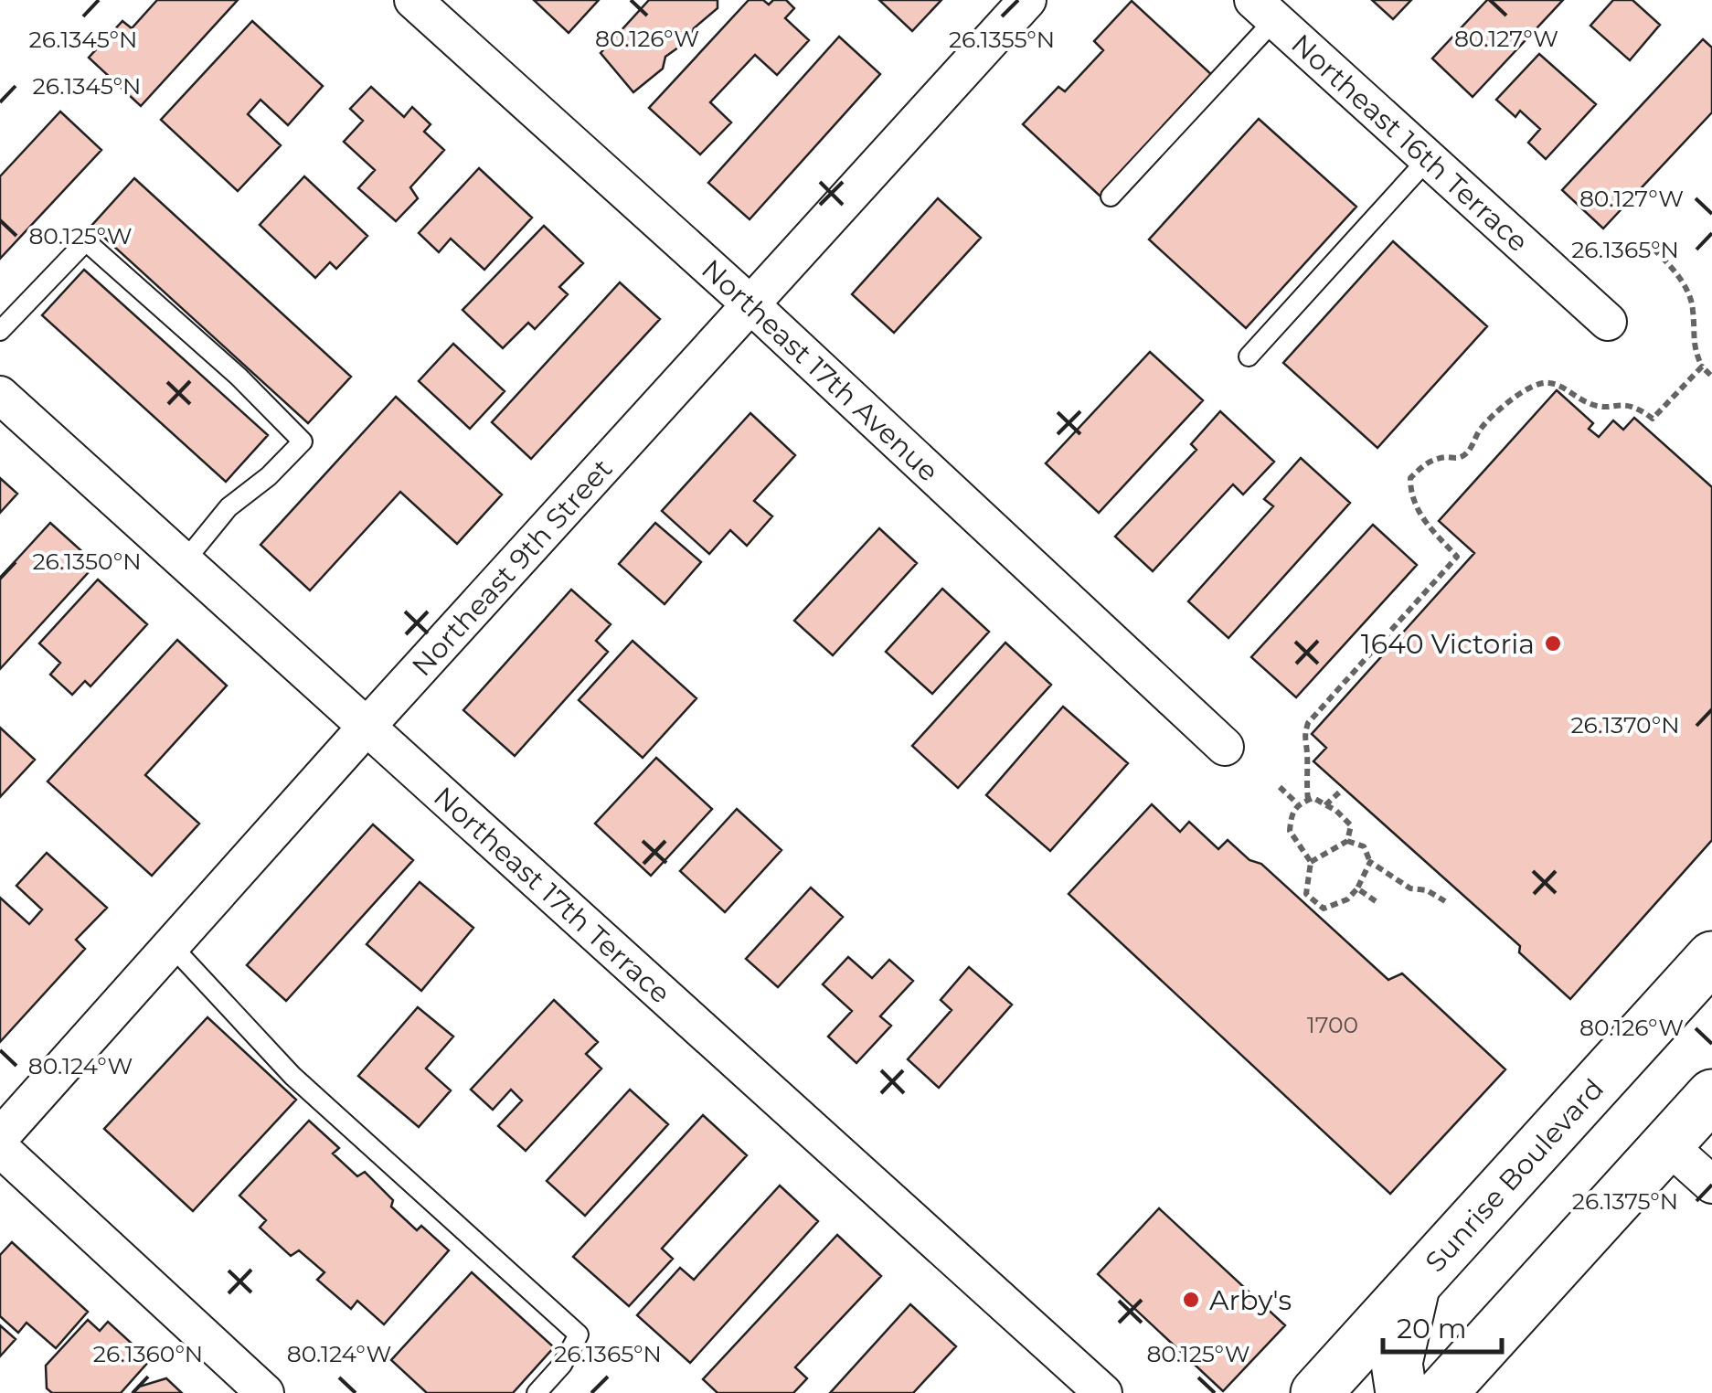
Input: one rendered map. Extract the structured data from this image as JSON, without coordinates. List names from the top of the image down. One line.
{"streets":{"main road":["Sunrise Boulevard"],"street":["Northeast 16th Terrace","Northeast 17th Avenue","Northeast 9th Street","Northeast 17th Terrace"]},"crossings":[["Northeast 17th Avenue","Northeast 9th Street"],["Northeast 9th Street","Northeast 17th Terrace"]],"places":["1640 Victoria","Arby's"],"house_numbers":["1700"],"scale_bar":"20 m","coordinates":["80.126°W","80.127°W","26.1345°N","26.1355°N","80.125°W","26.1365°N","26.1350°N","26.1370°N","80.124°W","26.1375°N","26.1360°N"]}
